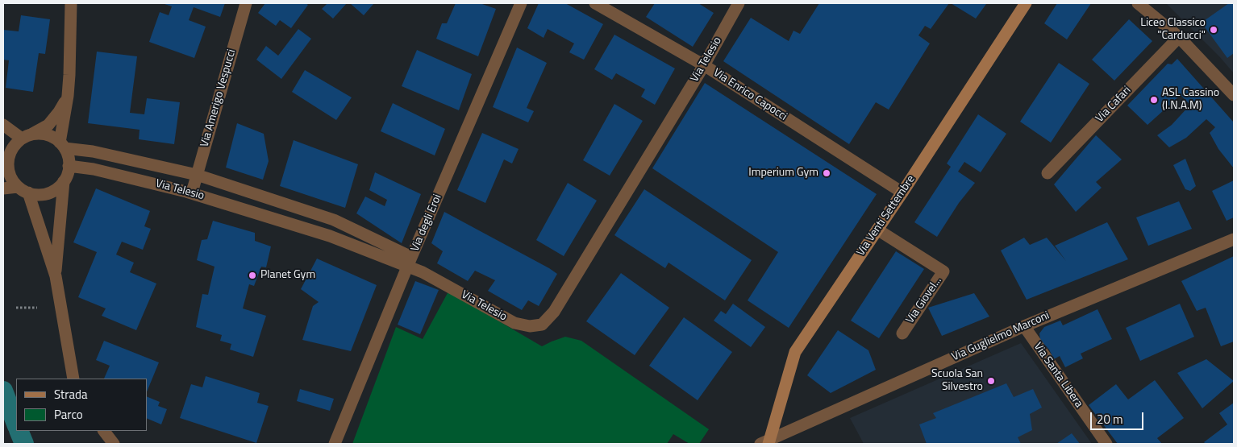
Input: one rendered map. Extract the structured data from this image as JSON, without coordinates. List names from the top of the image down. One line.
{"streets":{"main road":["Via Venti Settembre"],"street":["Via Telesio","Via Enrico Capocci","Via Amerigo Vespucci","Via Cafari","Via degli Eroi","Via Giovel...","Via Guglielmo Marconi","Via Santa Libera"]},"crossings":[["Via Telesio","Via Enrico Capocci"],["Via Telesio","Via Amerigo Vespucci"],["Via Telesio","Via degli Eroi"],["Via Enrico Capocci","Via Venti Settembre"],["Via Venti Settembre","Via Giovel..."],["Via Venti Settembre","Via Guglielmo Marconi"],["Via Guglielmo Marconi","Via Santa Libera"]],"places":["Liceo Classico \"Carducci\"","ASL Cassino (I.N.A.M)","Imperium Gym","Planet Gym","Scuola San Silvestro"],"legend":["Strada","Parco"],"scale_bar":"20 m"}
